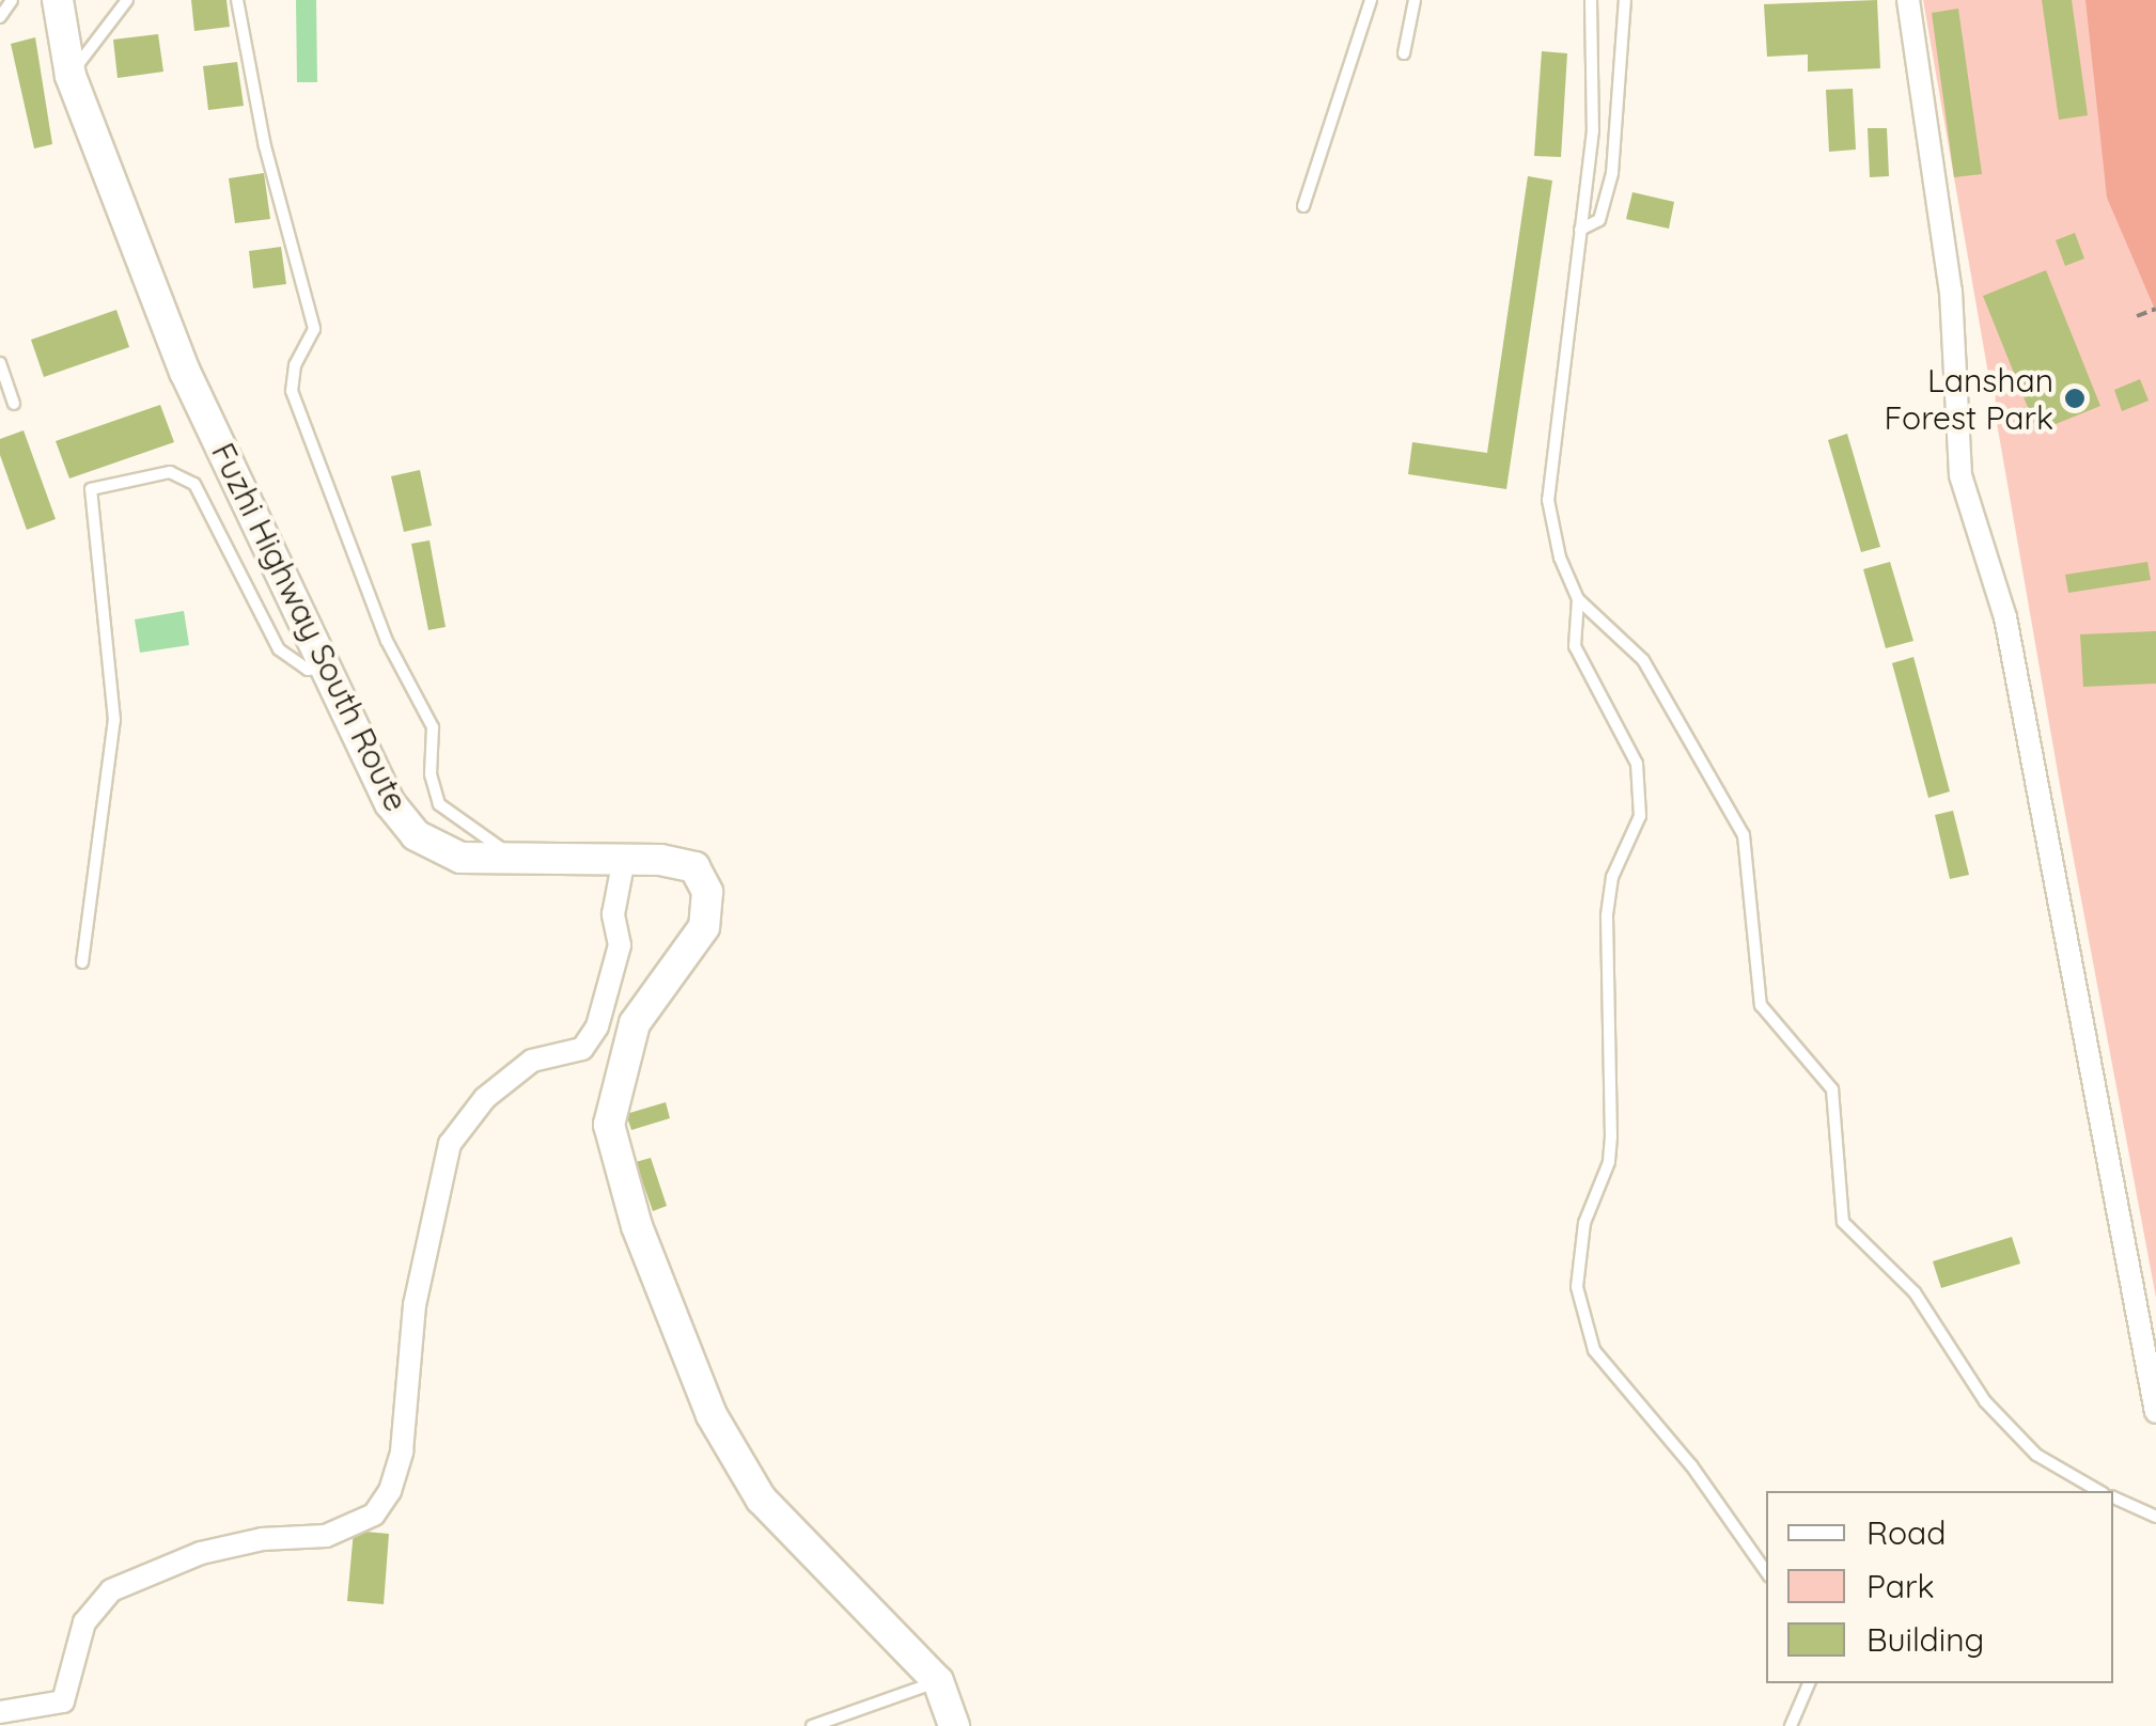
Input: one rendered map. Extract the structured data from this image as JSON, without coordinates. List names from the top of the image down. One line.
{"streets":{"main road":["Fuzhi Highway South Route"]},"places":["Lanshan Forest Park"],"legend":["Road","Park","Building"]}
